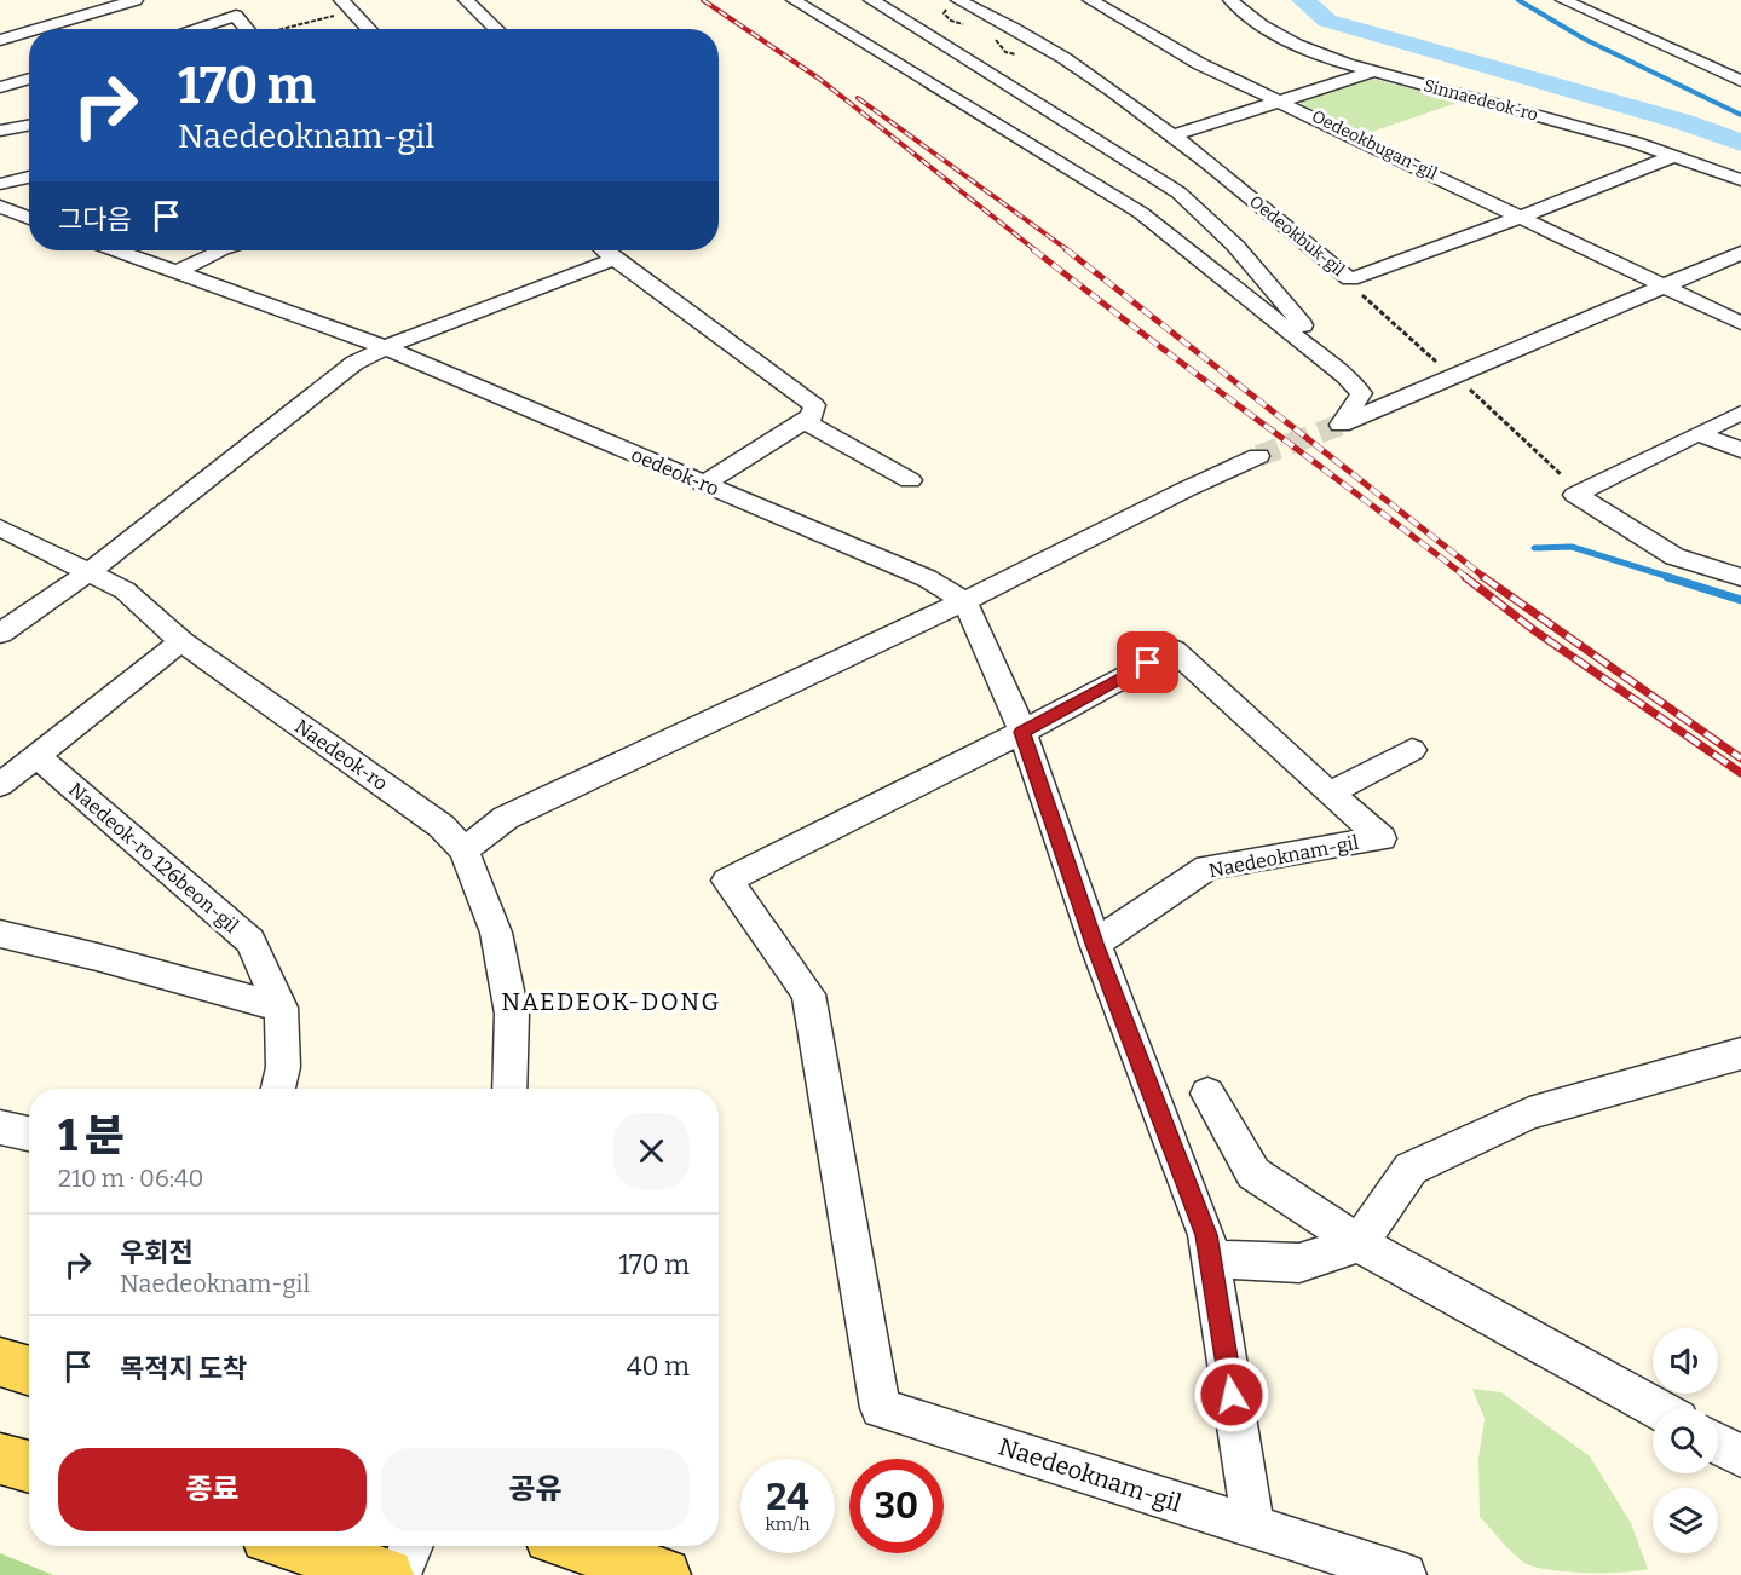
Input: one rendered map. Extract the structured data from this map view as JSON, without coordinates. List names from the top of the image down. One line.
{"streets":{"street":["Sinnaedeok-ro","Oedeokbugan-gil","Oedeokbuk-gil","oedeok-ro","Naedeok-ro","Naedeoknam-gil","Naedeok-ro 126beon-gil"]},"crossings":[["Sinnaedeok-ro","Oedeokbuk-gil"],["Oedeokbugan-gil","Oedeokbuk-gil"]],"districts":["NAEDEOK-DONG"],"page":{"turn":["170 m","Naedeoknam-gil"],"then":"그다음","heading":["1 분","210 m · 06:40"],"list":[{"name":"우회전","note":"Naedeoknam-gil","value":"170 m"},{"name":"목적지 도착","value":"40 m"}],"buttons":["종료","공유"],"speed":"24 km/h","limit":"30"}}
